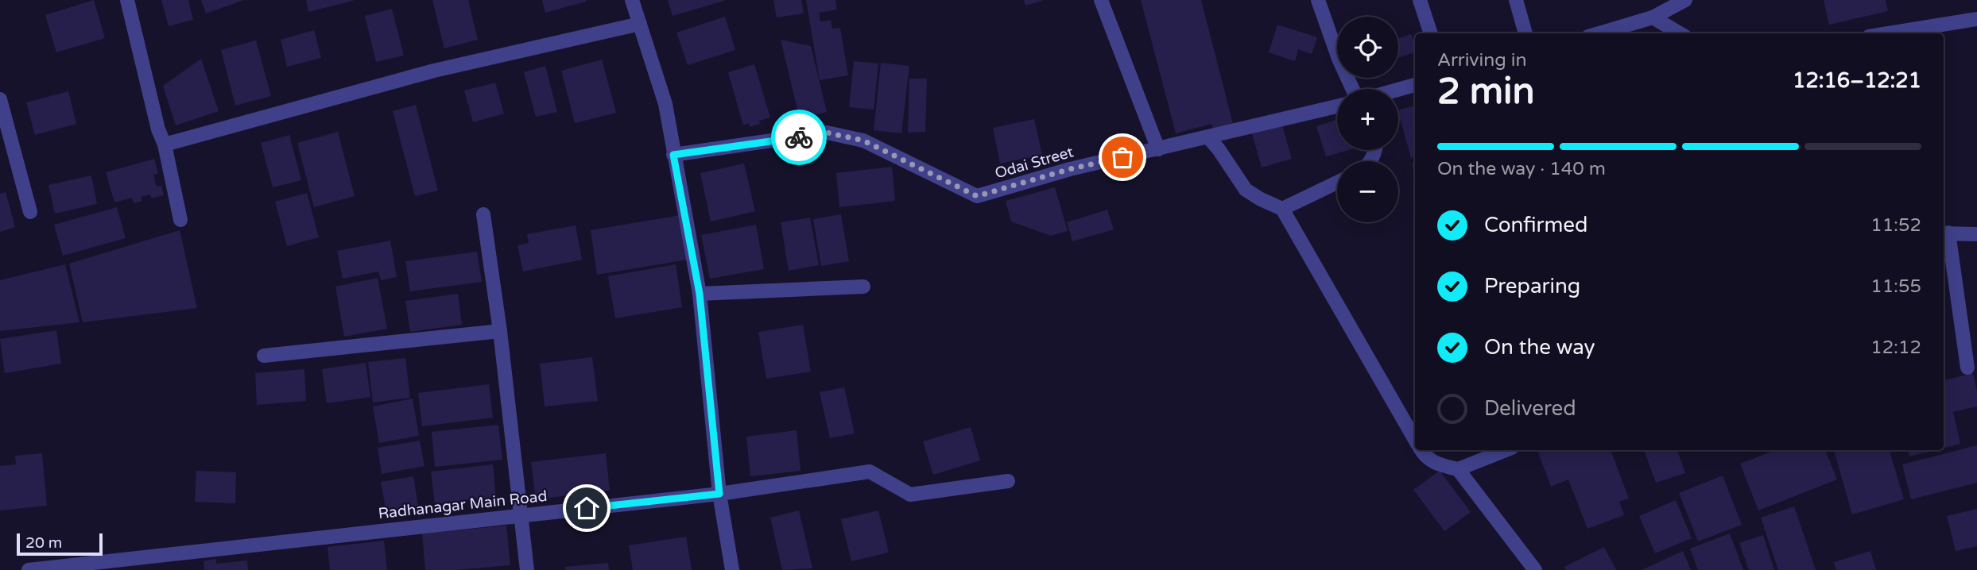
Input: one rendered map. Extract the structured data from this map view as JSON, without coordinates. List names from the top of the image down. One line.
{"streets":{"street":["Odai Street","Radhanagar Main Road"]},"scale_bar":"20 m","page":{"map_buttons":["+","−"],"heading":["2 min","Arriving in","12:16–12:21"],"bar":"On the way · 140 m","list":[["Confirmed","11:52"],["Preparing","11:55"],["On the way","12:12"],"Delivered"],"scale":"20 m"}}
